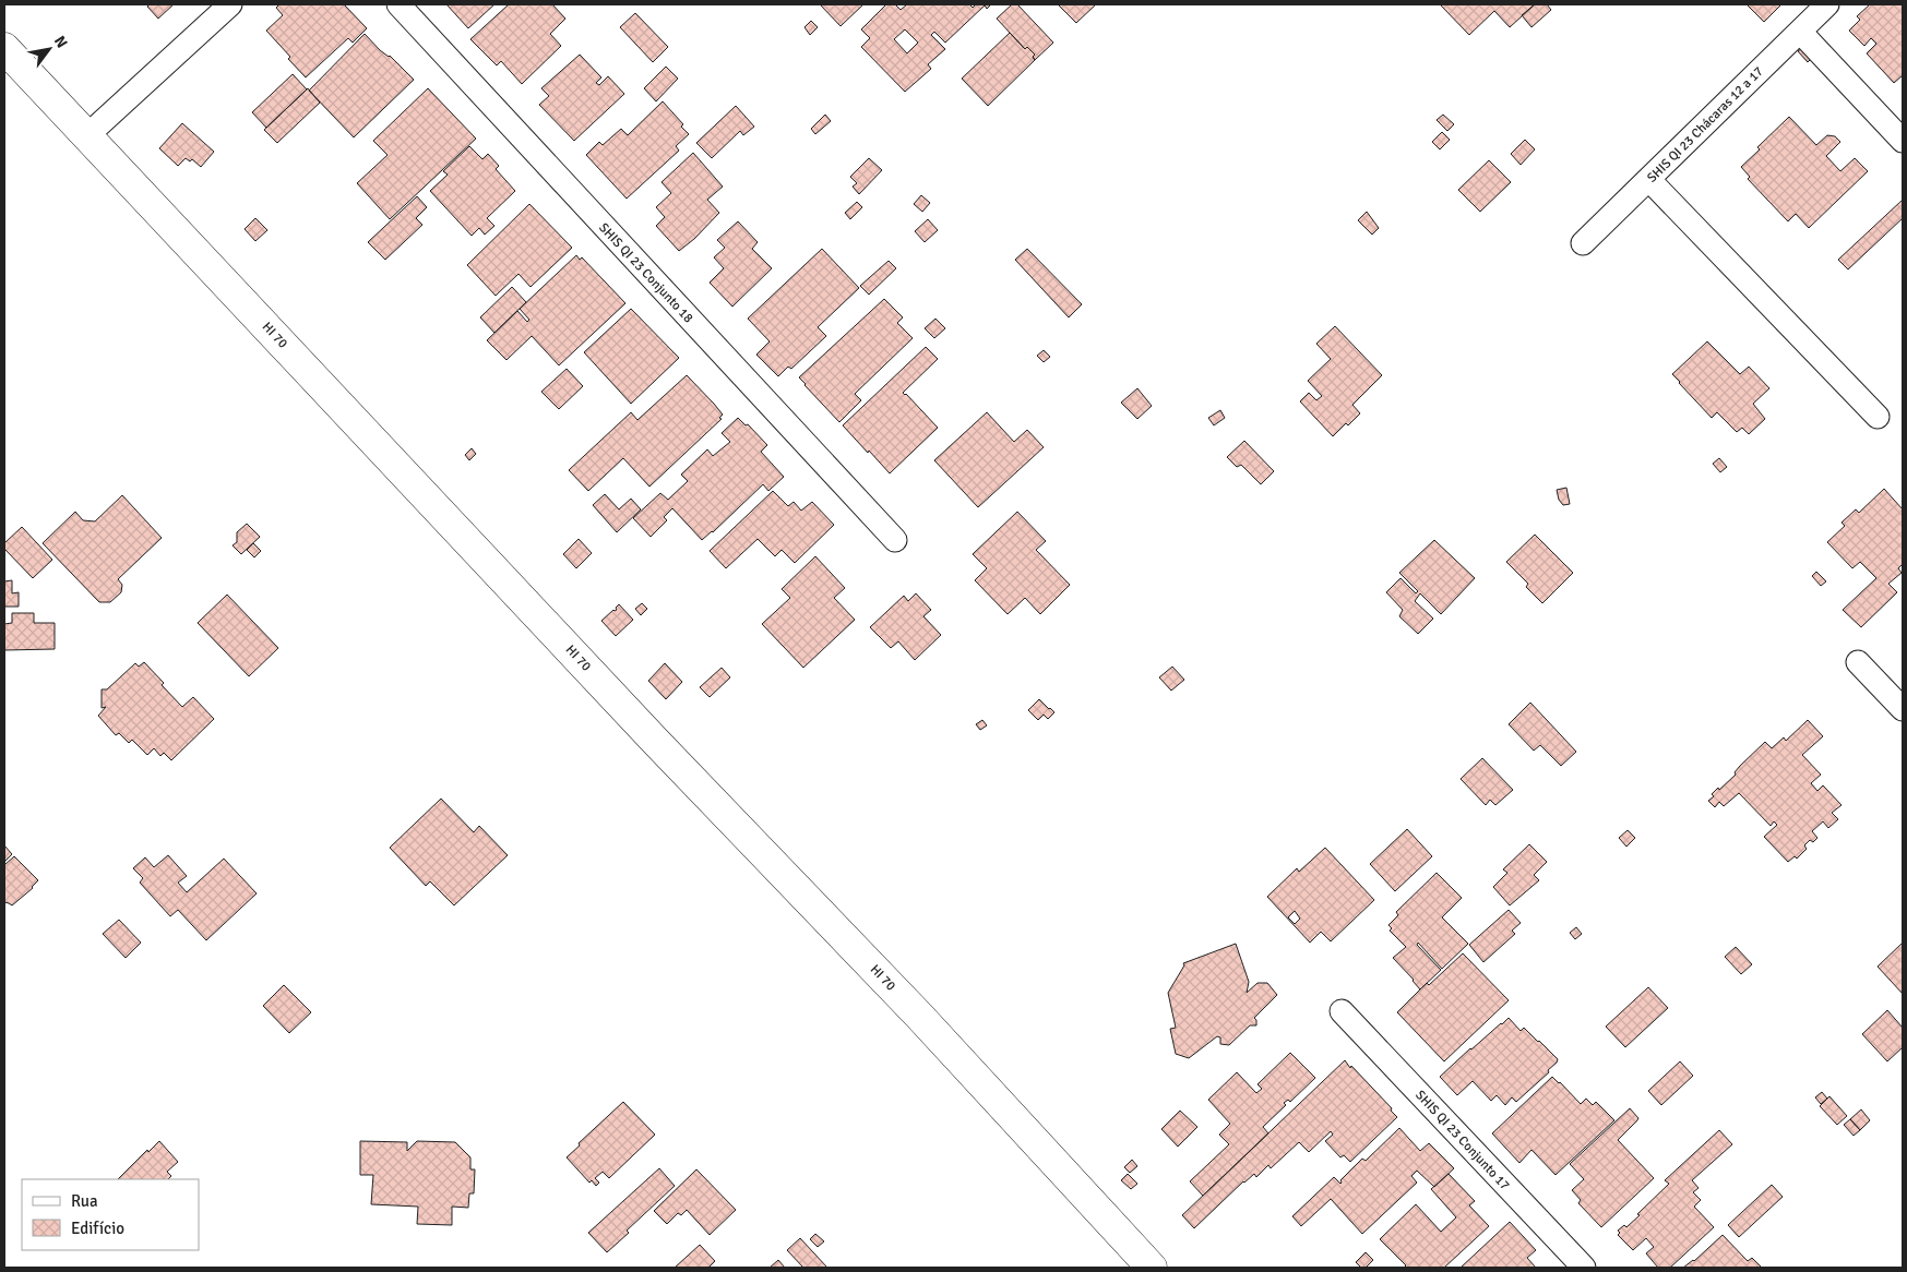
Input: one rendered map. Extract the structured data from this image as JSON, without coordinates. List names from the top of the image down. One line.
{"streets":{"street":["SHIS QI 23 Chácaras 12 a 17","SHIS QI 23 Conjunto 18","HI 70","SHIS QI 23 Conjunto 17"]},"legend":["Rua","Edifício"],"north":"top right"}
